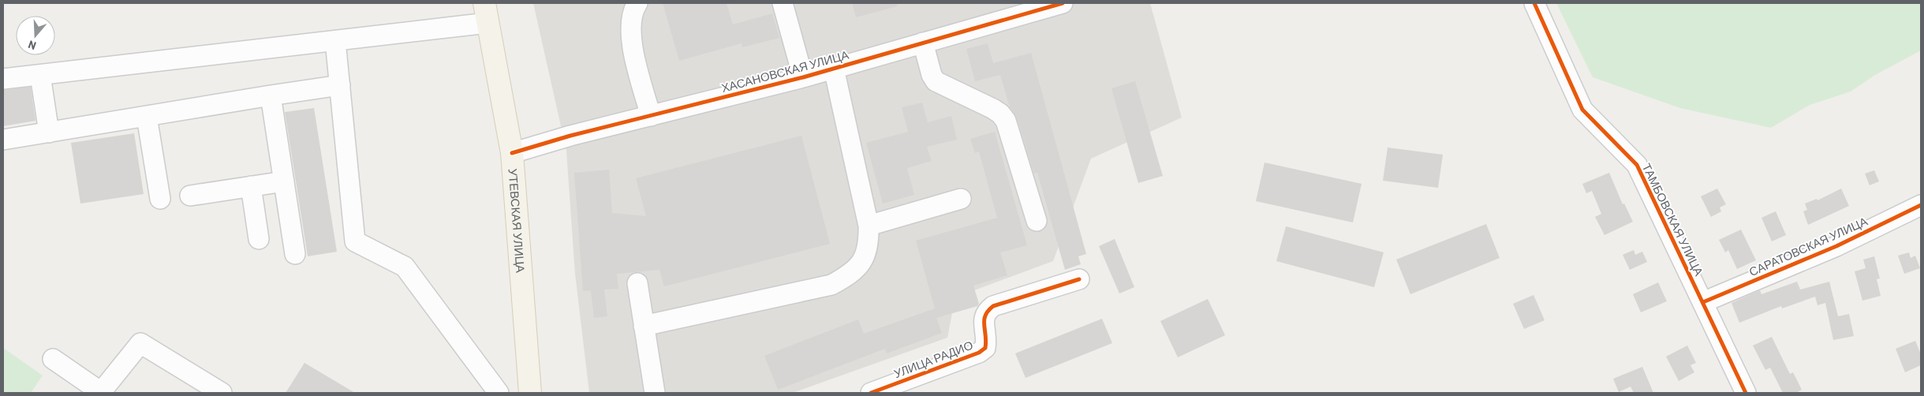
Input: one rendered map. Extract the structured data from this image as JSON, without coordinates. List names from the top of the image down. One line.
{"streets":{"main road":["УТЕВСКАЯ УЛИЦА"],"street":["ХАСАНОВСКАЯ УЛИЦА","ТАМБОВСКАЯ УЛИЦА","САРАТОВСКАЯ УЛИЦА","УЛИЦА РАДИО"]},"crossings":[["ХАСАНОВСКАЯ УЛИЦА","УТЕВСКАЯ УЛИЦА"],["ТАМБОВСКАЯ УЛИЦА","САРАТОВСКАЯ УЛИЦА"]],"north":"bottom"}
